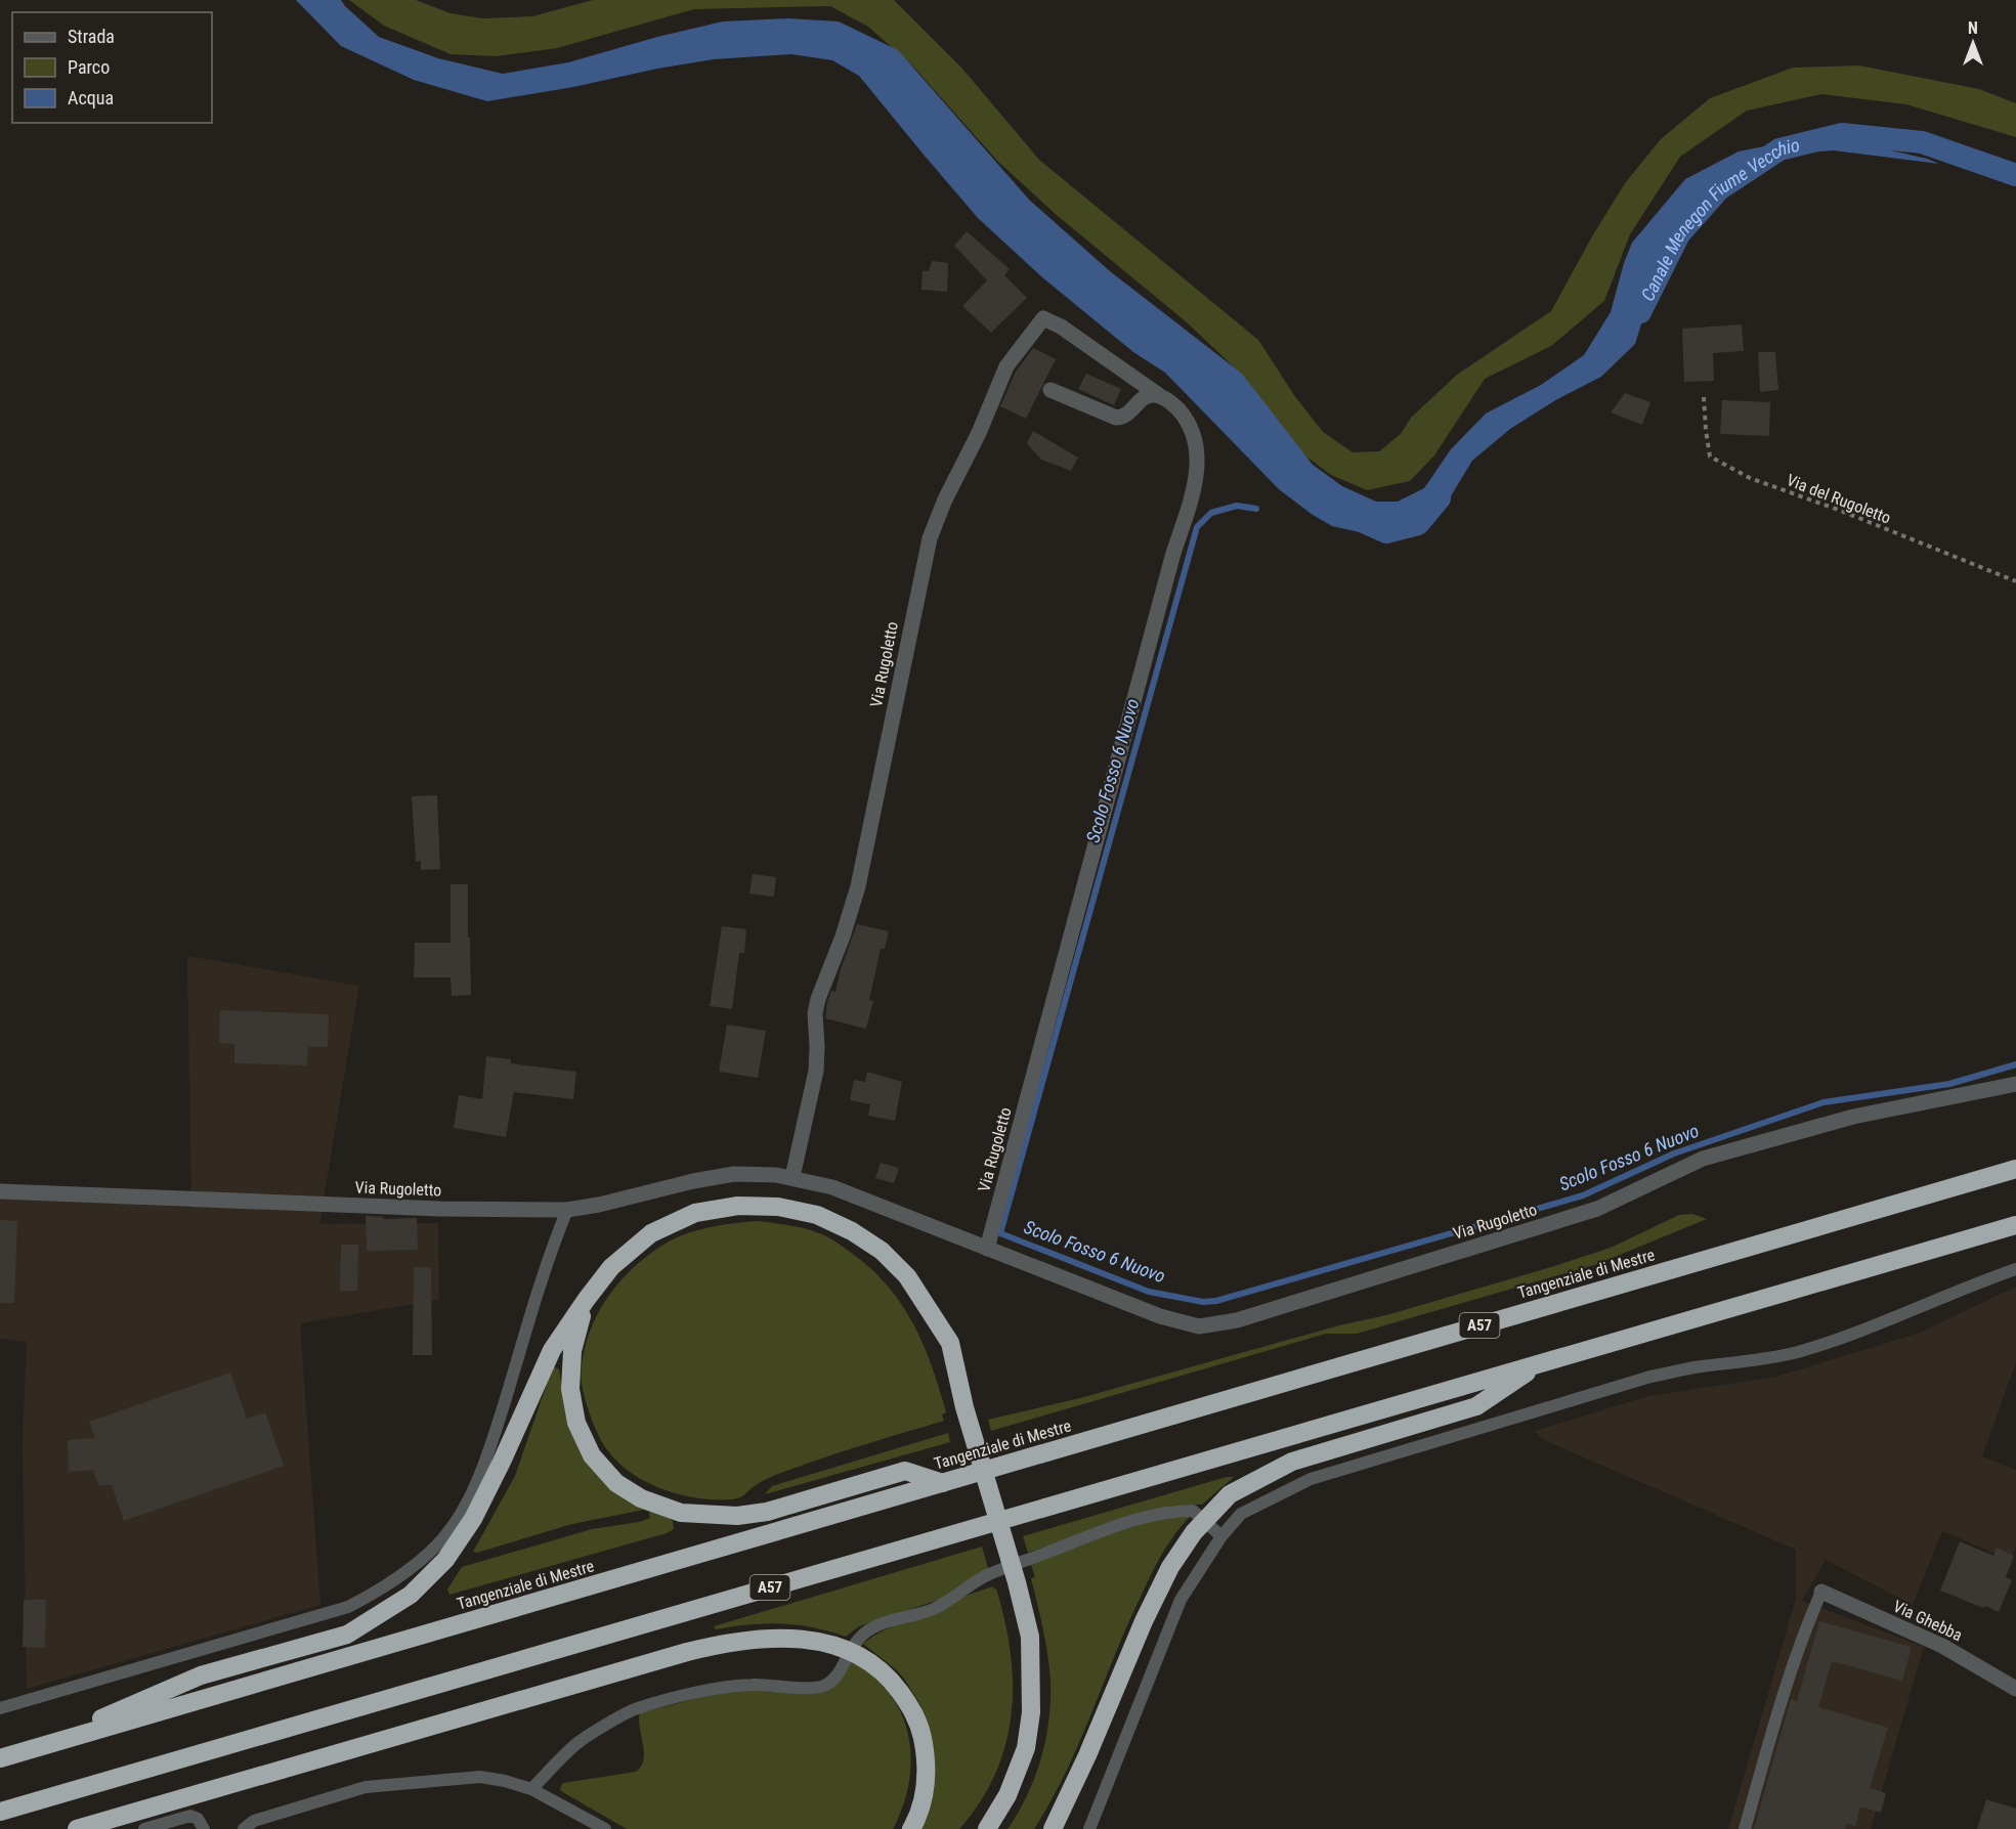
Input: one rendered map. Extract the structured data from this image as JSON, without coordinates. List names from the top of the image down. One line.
{"streets":{"highway":["Tangenziale di Mestre","A57"],"street":["Via Rugoletto","Via Ghebba"],"path":["Via del Rugoletto"]},"crossings":[["Tangenziale di Mestre","A57"]],"water":["Canale Menegon Fiume Vecchio","Scolo Fosso 6 Nuovo"],"legend":["Strada","Parco","Acqua"],"north":"top"}
